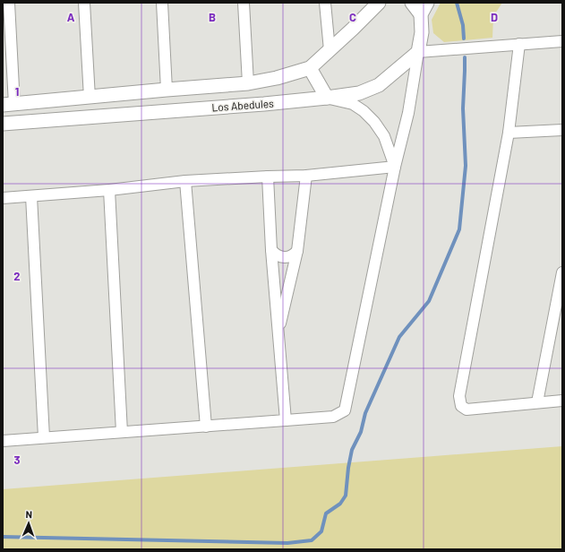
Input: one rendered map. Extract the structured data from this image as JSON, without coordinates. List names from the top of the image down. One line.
{"streets":{"street":["Los Abedules"]},"north":"top","grid":{"columns":["A","B","C","D"],"rows":["1","2","3"]}}
